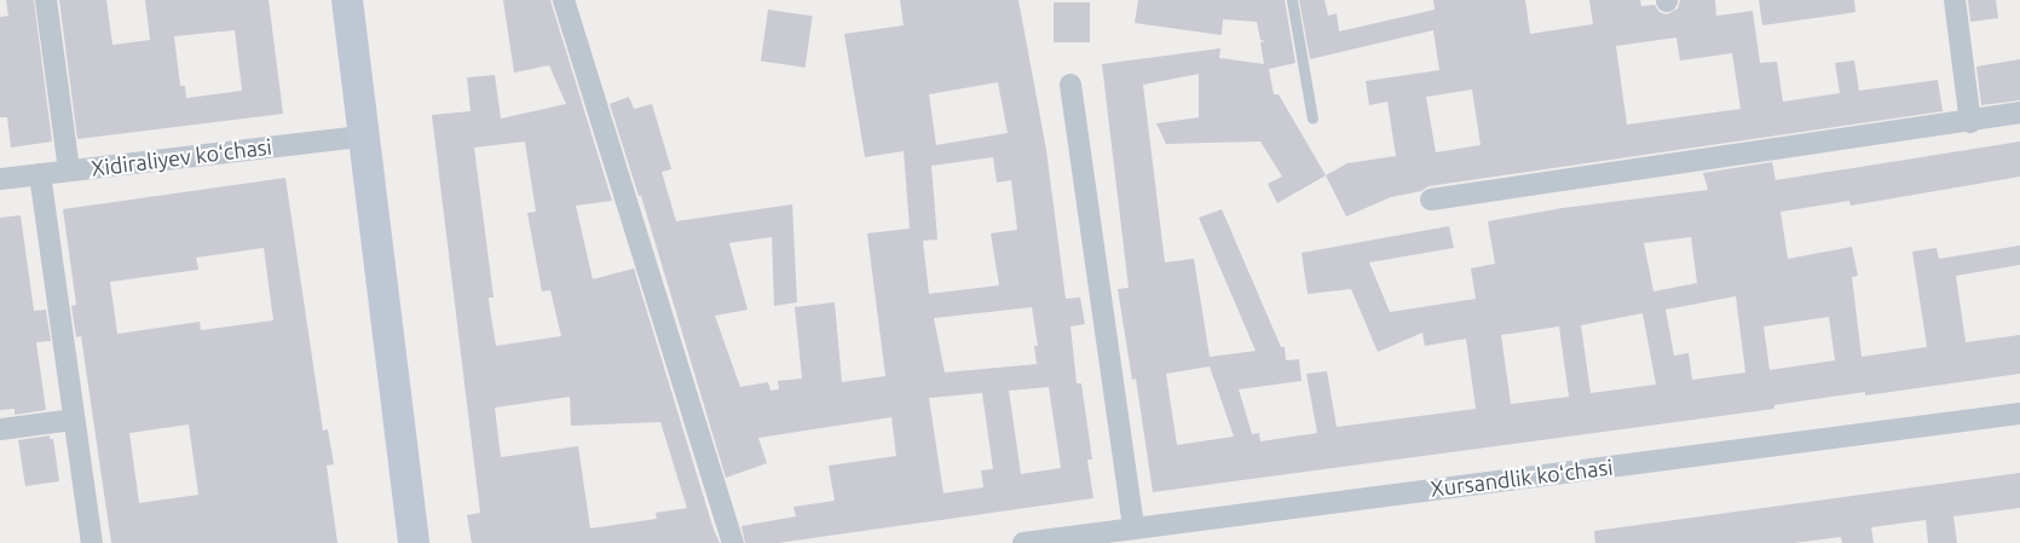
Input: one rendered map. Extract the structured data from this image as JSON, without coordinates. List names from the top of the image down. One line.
{"streets":{"street":["Xidiraliyev koʻchasi","Xursandlik koʻchasi"]}}
